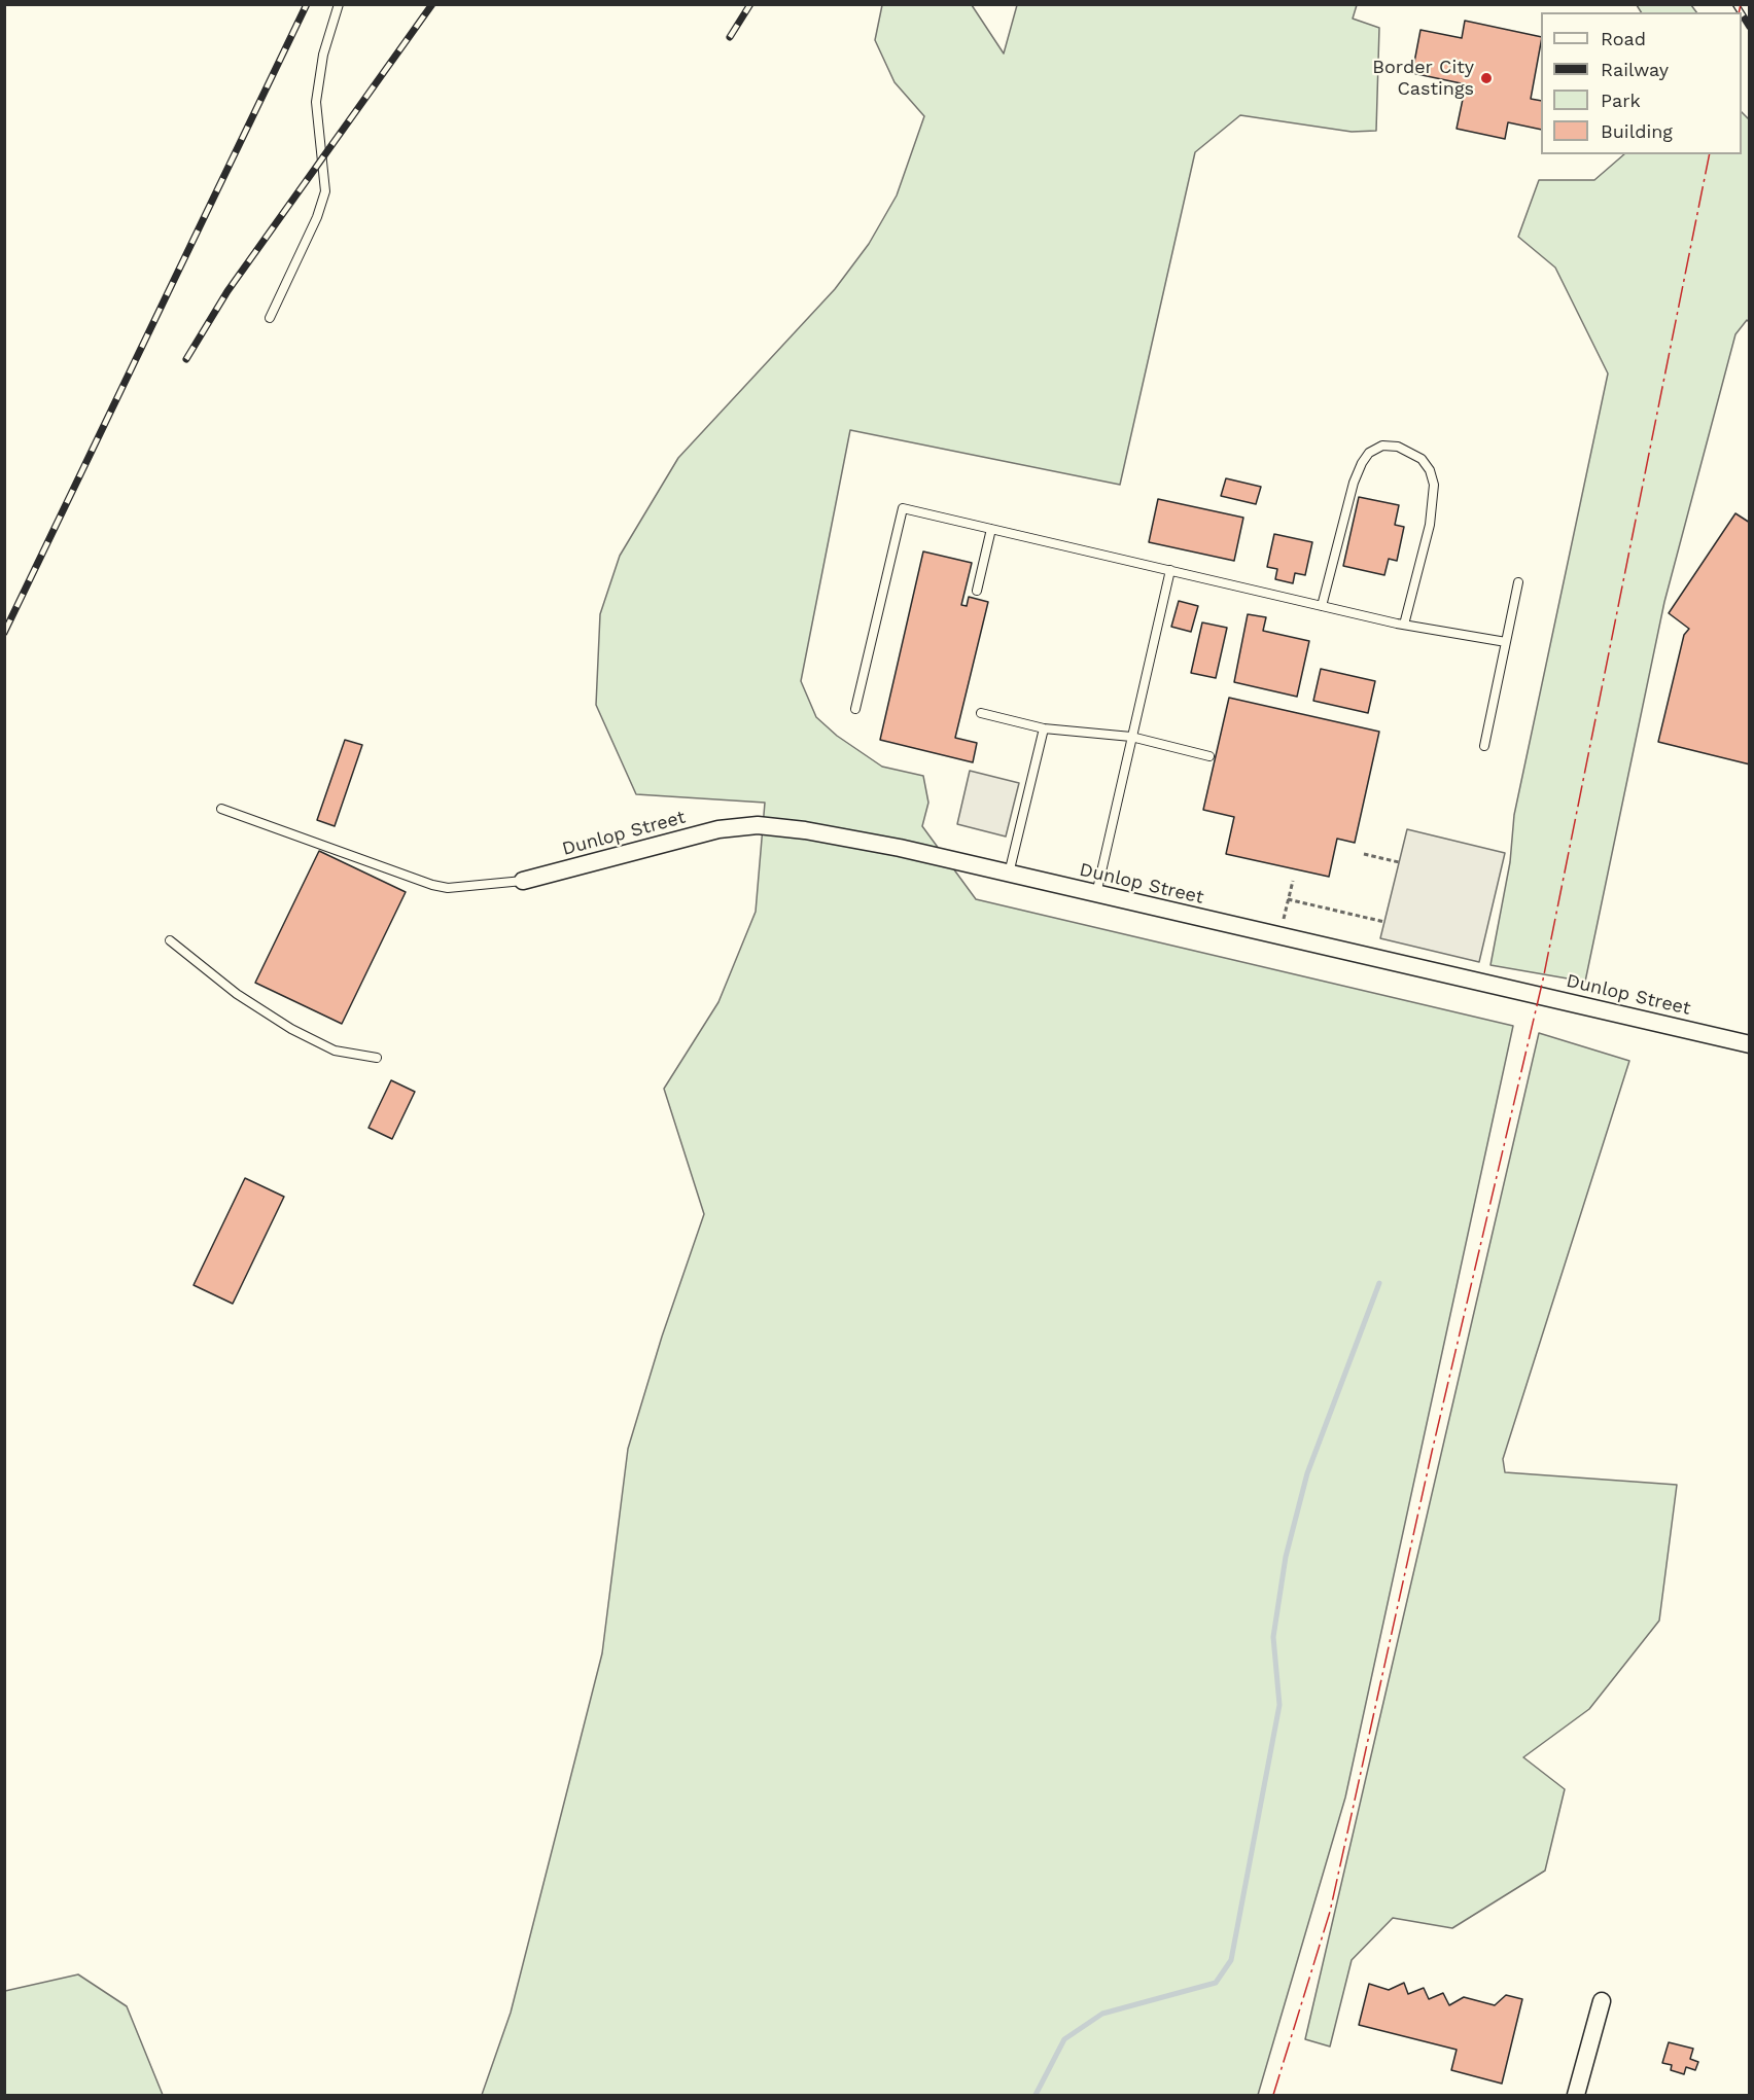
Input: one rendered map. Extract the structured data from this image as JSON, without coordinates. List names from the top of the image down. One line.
{"streets":{"street":["Dunlop Street"]},"places":["Border City Castings"],"legend":["Road","Railway","Park","Building"]}
